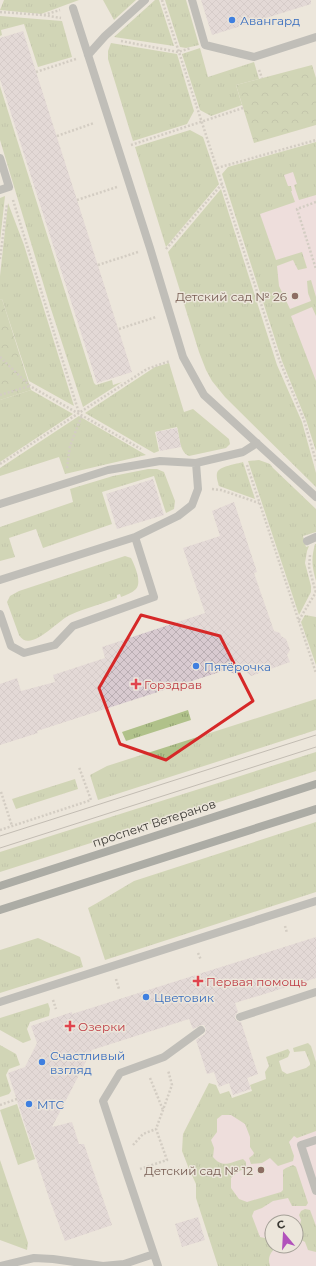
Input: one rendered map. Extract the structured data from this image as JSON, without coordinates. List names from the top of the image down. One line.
{"streets":{"main road":["проспект Ветеранов"]},"places":{"other":["Авангард","Детский сад № 26","Пятёрочка","Цветовик","Счастливый взгляд","МТС","Детский сад № 12"],"health":["Горздрав","Первая помощь","Озерки"]},"north":"top"}
